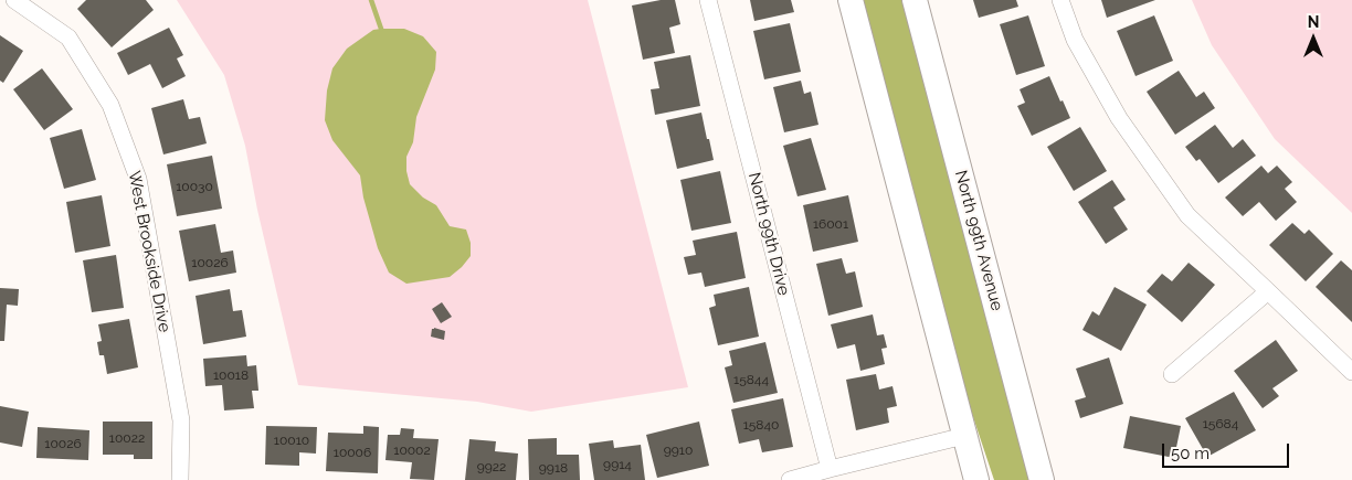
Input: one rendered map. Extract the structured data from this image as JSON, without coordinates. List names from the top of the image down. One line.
{"streets":{"main road":["North 99th Avenue"],"street":["North 99th Drive","West Brookside Drive"]},"house_numbers":["10030","16001","10026","10018","15844","15684","15840","10022","10010","10026","10002","9910","10006","9914","9922","9918"],"scale_bar":"50 m","north":"top"}
